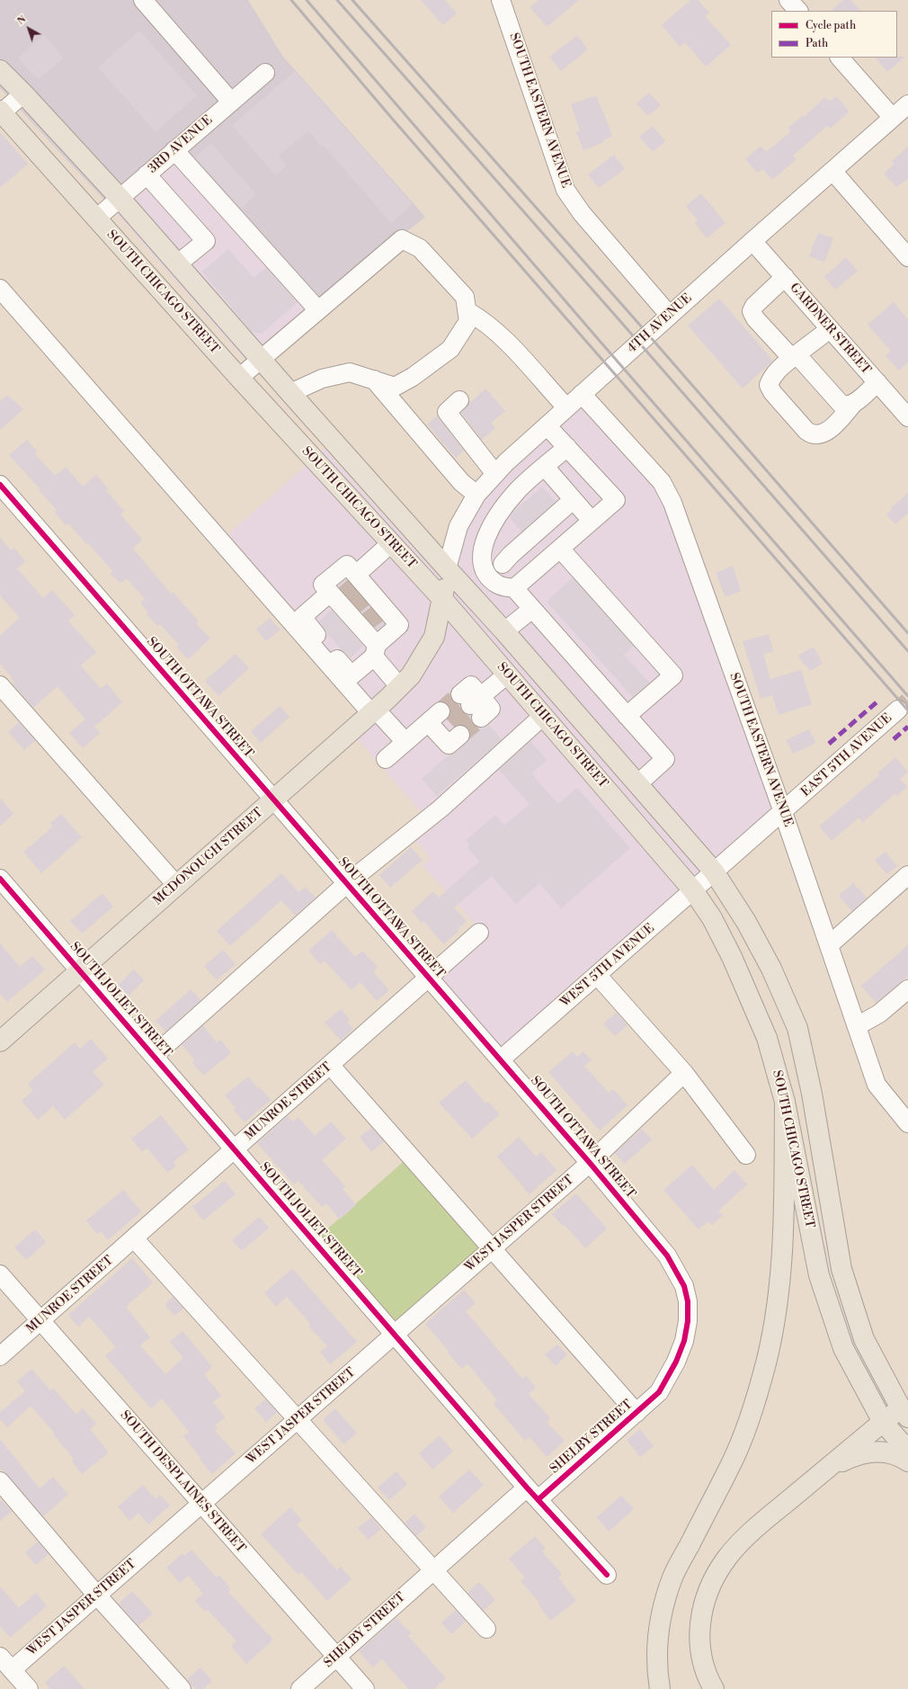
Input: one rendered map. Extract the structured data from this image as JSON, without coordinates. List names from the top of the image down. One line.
{"streets":{"main road":["SOUTH CHICAGO STREET","MCDONOUGH STREET"],"street":["SOUTH EASTERN AVENUE","3RD AVENUE","4TH AVENUE","GARDNER STREET","SOUTH OTTAWA STREET","EAST 5TH AVENUE","WEST 5TH AVENUE","SOUTH JOLIET STREET","MUNROE STREET","WEST JASPER STREET","SHELBY STREET","SOUTH DESPLAINES STREET"]},"crossings":[["SOUTH EASTERN AVENUE","4TH AVENUE"],["SOUTH EASTERN AVENUE","EAST 5TH AVENUE"],["3RD AVENUE","SOUTH CHICAGO STREET"],["SOUTH CHICAGO STREET","4TH AVENUE"],["SOUTH CHICAGO STREET","EAST 5TH AVENUE"],["SOUTH CHICAGO STREET","MCDONOUGH STREET"],["SOUTH CHICAGO STREET","WEST 5TH AVENUE"],["4TH AVENUE","GARDNER STREET"],["4TH AVENUE","MCDONOUGH STREET"],["SOUTH OTTAWA STREET","MCDONOUGH STREET"],["SOUTH OTTAWA STREET","WEST 5TH AVENUE"],["SOUTH OTTAWA STREET","MUNROE STREET"],["SOUTH OTTAWA STREET","WEST JASPER STREET"],["SOUTH OTTAWA STREET","SHELBY STREET"],["EAST 5TH AVENUE","WEST 5TH AVENUE"],["MCDONOUGH STREET","SOUTH JOLIET STREET"],["SOUTH JOLIET STREET","MUNROE STREET"],["SOUTH JOLIET STREET","WEST JASPER STREET"],["SOUTH JOLIET STREET","SHELBY STREET"],["MUNROE STREET","SOUTH DESPLAINES STREET"],["WEST JASPER STREET","SOUTH DESPLAINES STREET"],["SHELBY STREET","SOUTH DESPLAINES STREET"]],"legend":["Cycle path","Path"],"north":"top left"}
